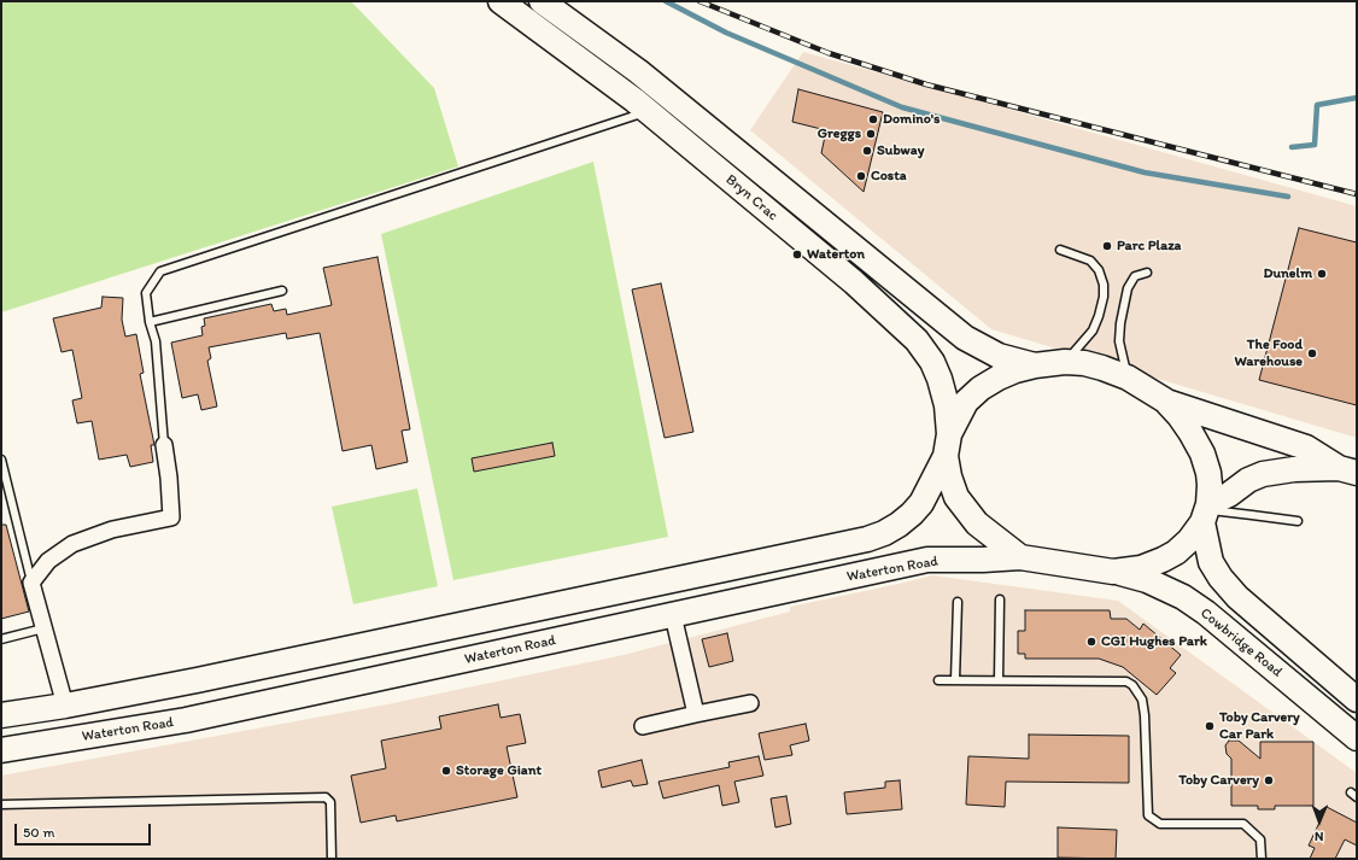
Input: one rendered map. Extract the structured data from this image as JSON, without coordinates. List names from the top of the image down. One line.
{"streets":{"main road":["Bryn Crac","Waterton Road","Cowbridge Road"]},"crossings":[["Bryn Crac","Waterton Road"],["Waterton Road","Cowbridge Road"]],"places":["Domino's","Greggs","Subway","Costa","Parc Plaza","Waterton","Dunelm","The Food Warehouse","CGI Hughes Park","Toby Carvery Car Park","Storage Giant","Toby Carvery"],"scale_bar":"50 m","north":"bottom"}
